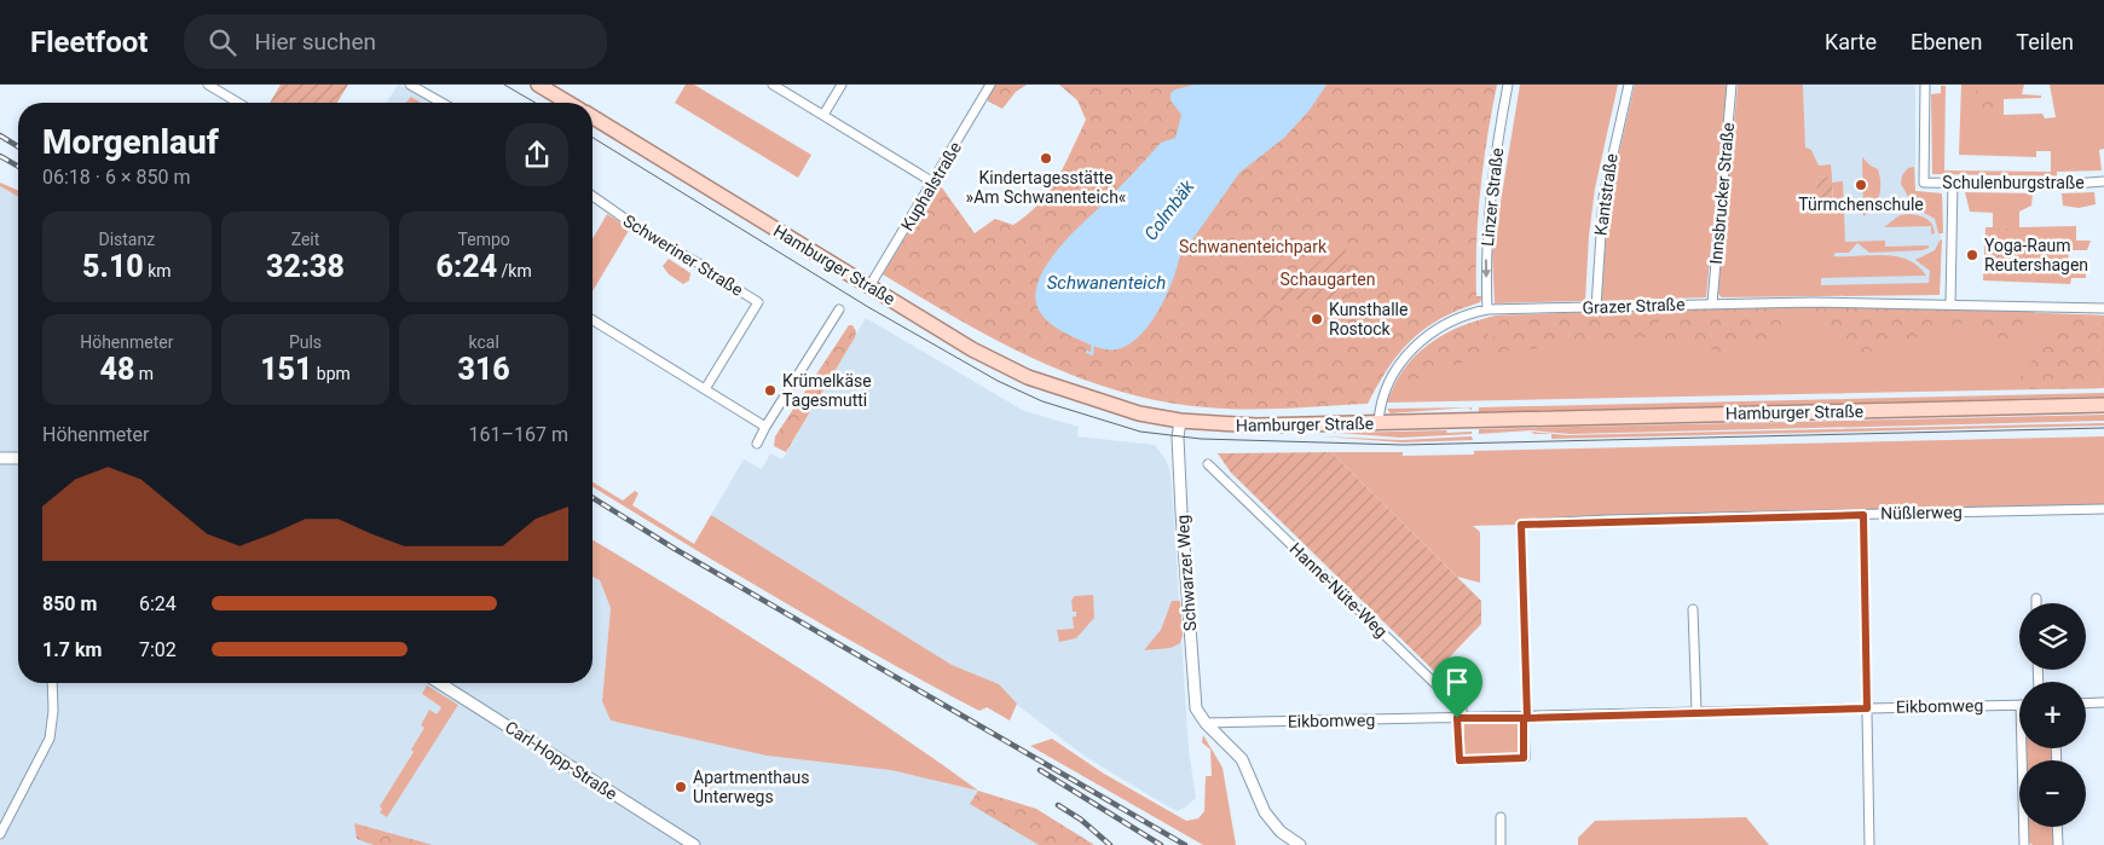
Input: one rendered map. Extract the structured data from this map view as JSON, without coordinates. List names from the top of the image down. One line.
{"streets":{"main road":["Hamburger Straße"],"street":["Schulenburgstraße","Kuphalstraße","Innsbrucker Straße","Kantstraße","Linzer Straße","Schweriner Straße","Grazer Straße","Nüßlerweg","Schwarzer Weg","Hanne-Nüte-Weg","Eikbomweg","Carl-Hopp-Straße"]},"crossings":[["Kuphalstraße","Hamburger Straße"],["Innsbrucker Straße","Grazer Straße"],["Kantstraße","Grazer Straße"],["Linzer Straße","Grazer Straße"],["Hamburger Straße","Grazer Straße"],["Hamburger Straße","Schwarzer Weg"],["Nüßlerweg","Eikbomweg"],["Schwarzer Weg","Eikbomweg"],["Hanne-Nüte-Weg","Eikbomweg"]],"one_way":["Linzer Straße"],"water":["Colmbäk","Schwanenteich"],"parks":["Schwanenteichpark","Schaugarten"],"places":["Kindertagesstätte »Am Schwanenteich«","Türmchenschule","Yoga-Raum Reutershagen","Kunsthalle Rostock","Krümelkäse Tagesmutti","Apartmenthaus Unterwegs"],"page":{"header":"Fleetfoot","search":"Hier suchen","nav":["Karte","Ebenen","Teilen"],"heading":["Morgenlauf","06:18 · 6 × 850 m"],"stats":[["Distanz","5.10 km"],["Zeit","32:38"],["Tempo","6:24 /km"],["Höhenmeter","48 m"],["Puls","151 bpm"],["kcal","316"]],"chart":["Höhenmeter","161–167 m"],"list":[{"name":"850 m","note":"6:24"},{"name":"1.7 km","note":"7:02"}],"map_buttons":["+","−"]}}
